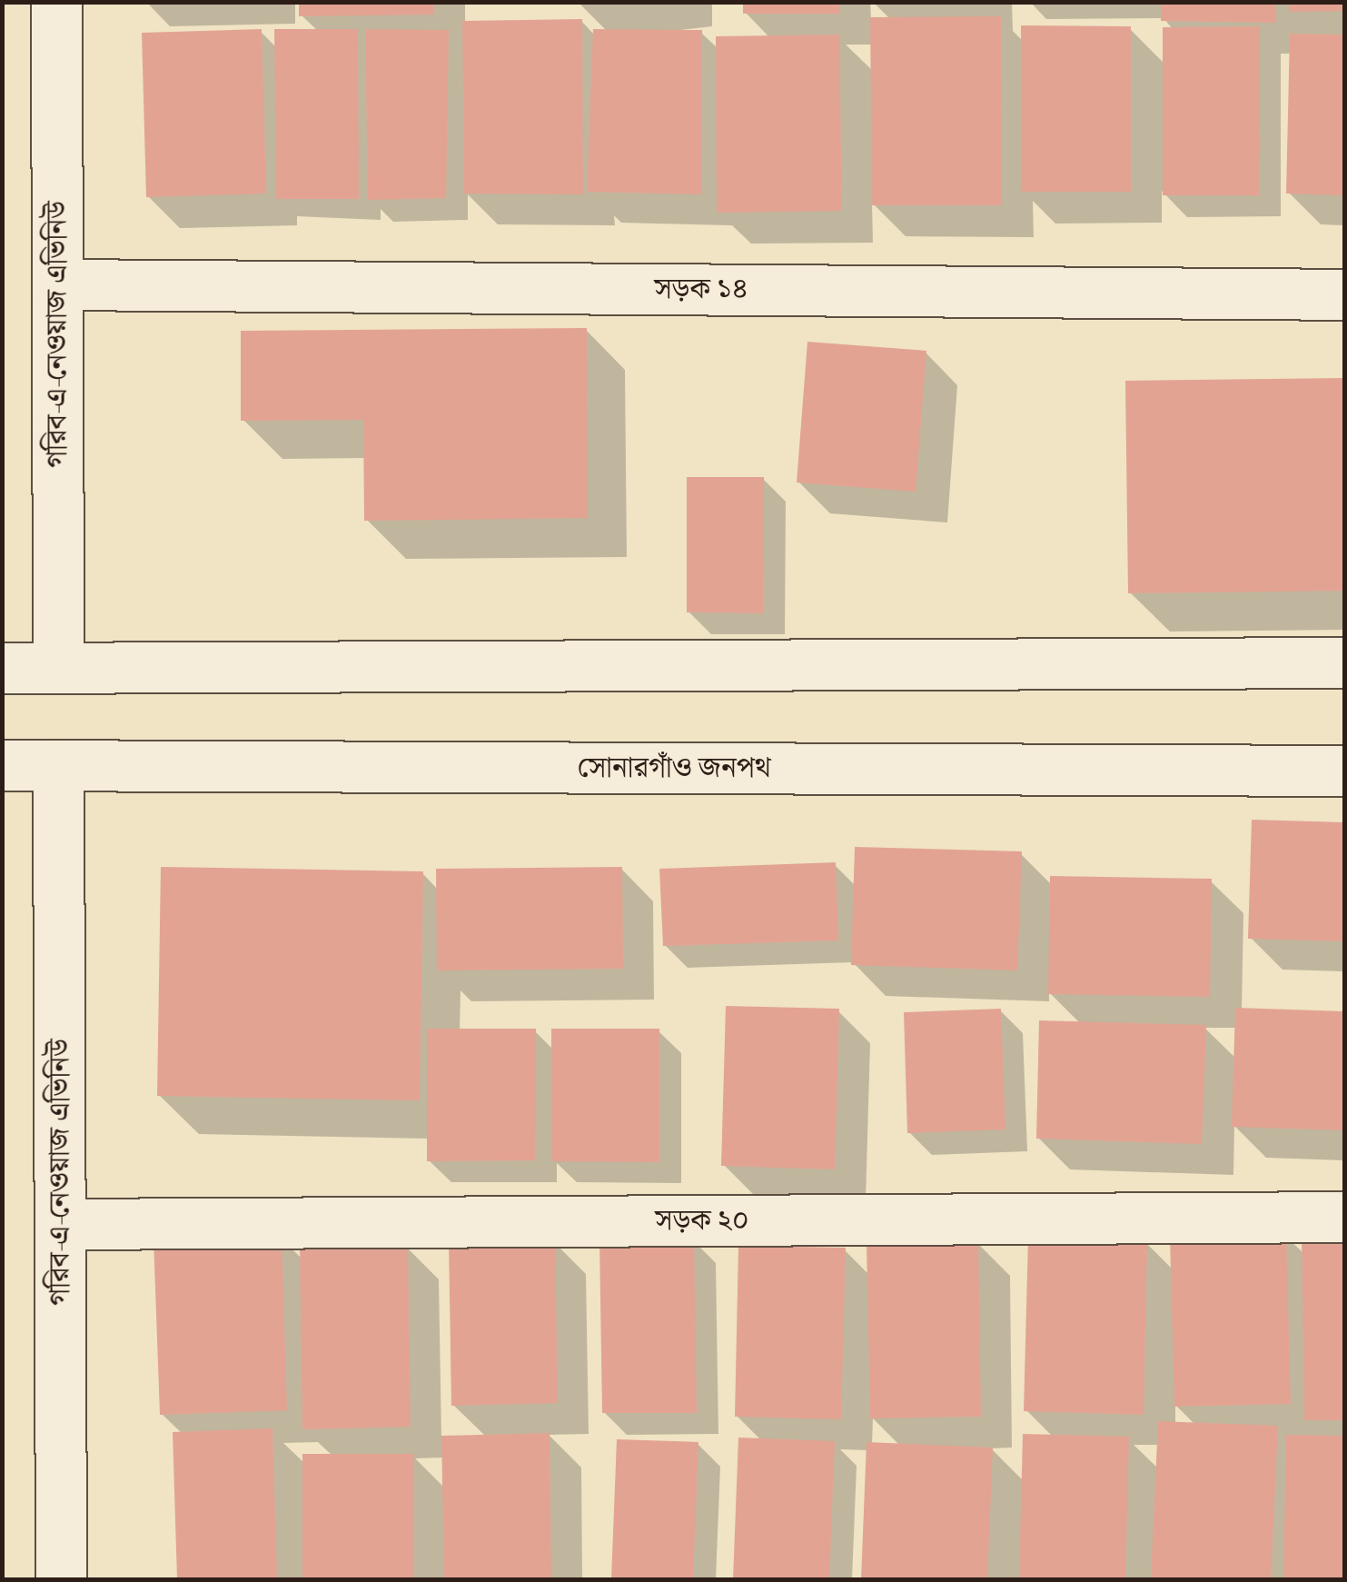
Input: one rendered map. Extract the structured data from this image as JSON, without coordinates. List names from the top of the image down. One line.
{"streets":{"street":["সড়ক ১৪","গরিব-এ-নেওয়াজ এভিনিউ","সোনারগাঁও জনপথ","সড়ক ২০"]},"crossings":[["সড়ক ১৪","গরিব-এ-নেওয়াজ এভিনিউ"],["গরিব-এ-নেওয়াজ এভিনিউ","সোনারগাঁও জনপথ"],["গরিব-এ-নেওয়াজ এভিনিউ","সড়ক ২০"]]}
